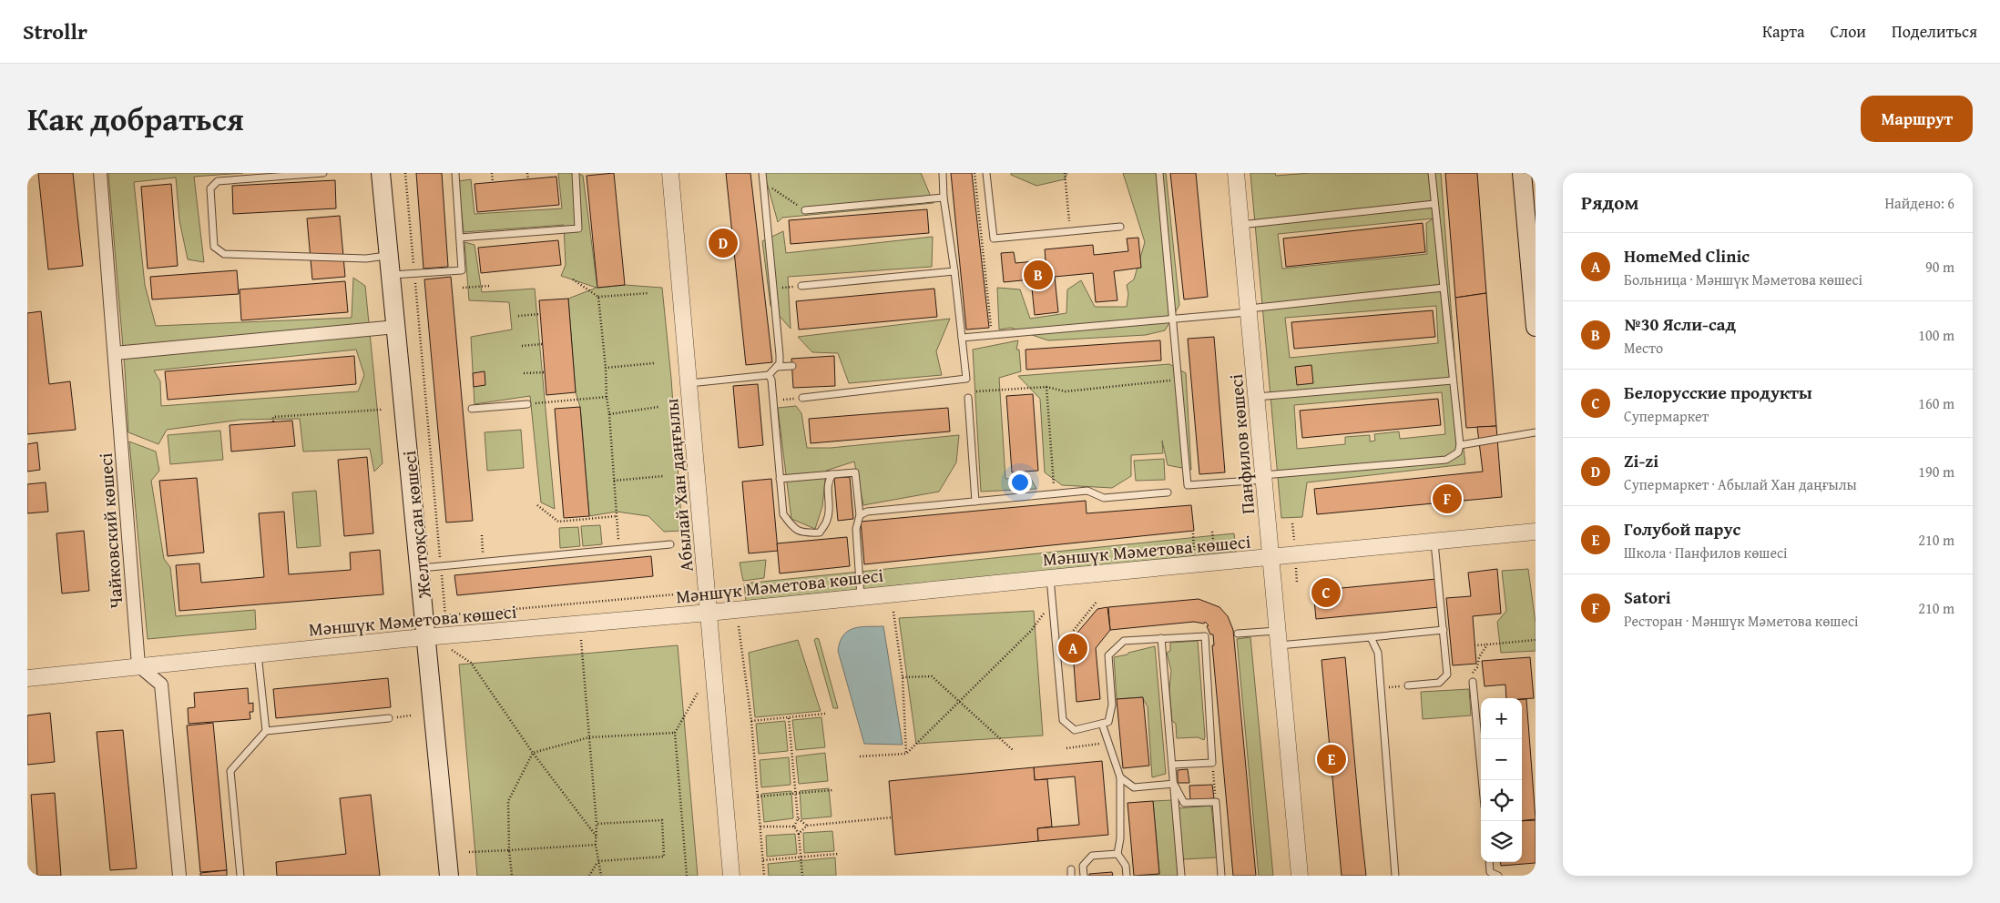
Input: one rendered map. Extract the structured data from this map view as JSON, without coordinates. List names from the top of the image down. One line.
{"streets":{"main road":["Желтоқсан көшесі"],"street":["Панфилов көшесі","Абылай Хан даңғылы","Чайковский көшесі","Мәншүк Мәметова көшесі"]},"crossings":[["Панфилов көшесі","Мәншүк Мәметова көшесі"],["Абылай Хан даңғылы","Мәншүк Мәметова көшесі"],["Желтоқсан көшесі","Мәншүк Мәметова көшесі"],["Чайковский көшесі","Мәншүк Мәметова көшесі"]],"page":{"header":"Strollr","nav":["Карта","Слои","Поделиться"],"title":"Как добраться","buttons":"Маршрут","heading":["Рядом","Найдено: 6"],"pins":["D","B","F","C","A","E"],"list":[{"mark":"A","name":"HomeMed Clinic","note":"Больница · Мәншүк Мәметова көшесі","value":"90 m"},{"mark":"B","name":"№30 Ясли-сад","note":"Место","value":"100 m"},{"mark":"C","name":"Белорусские продукты","note":"Супермаркет","value":"160 m"},{"mark":"D","name":"Zi-zi","note":"Супермаркет · Абылай Хан даңғылы","value":"190 m"},{"mark":"E","name":"Голубой парус","note":"Школа · Панфилов көшесі","value":"210 m"},{"mark":"F","name":"Satori","note":"Ресторан · Мәншүк Мәметова көшесі","value":"210 m"}],"map_buttons":["+","−"]}}
